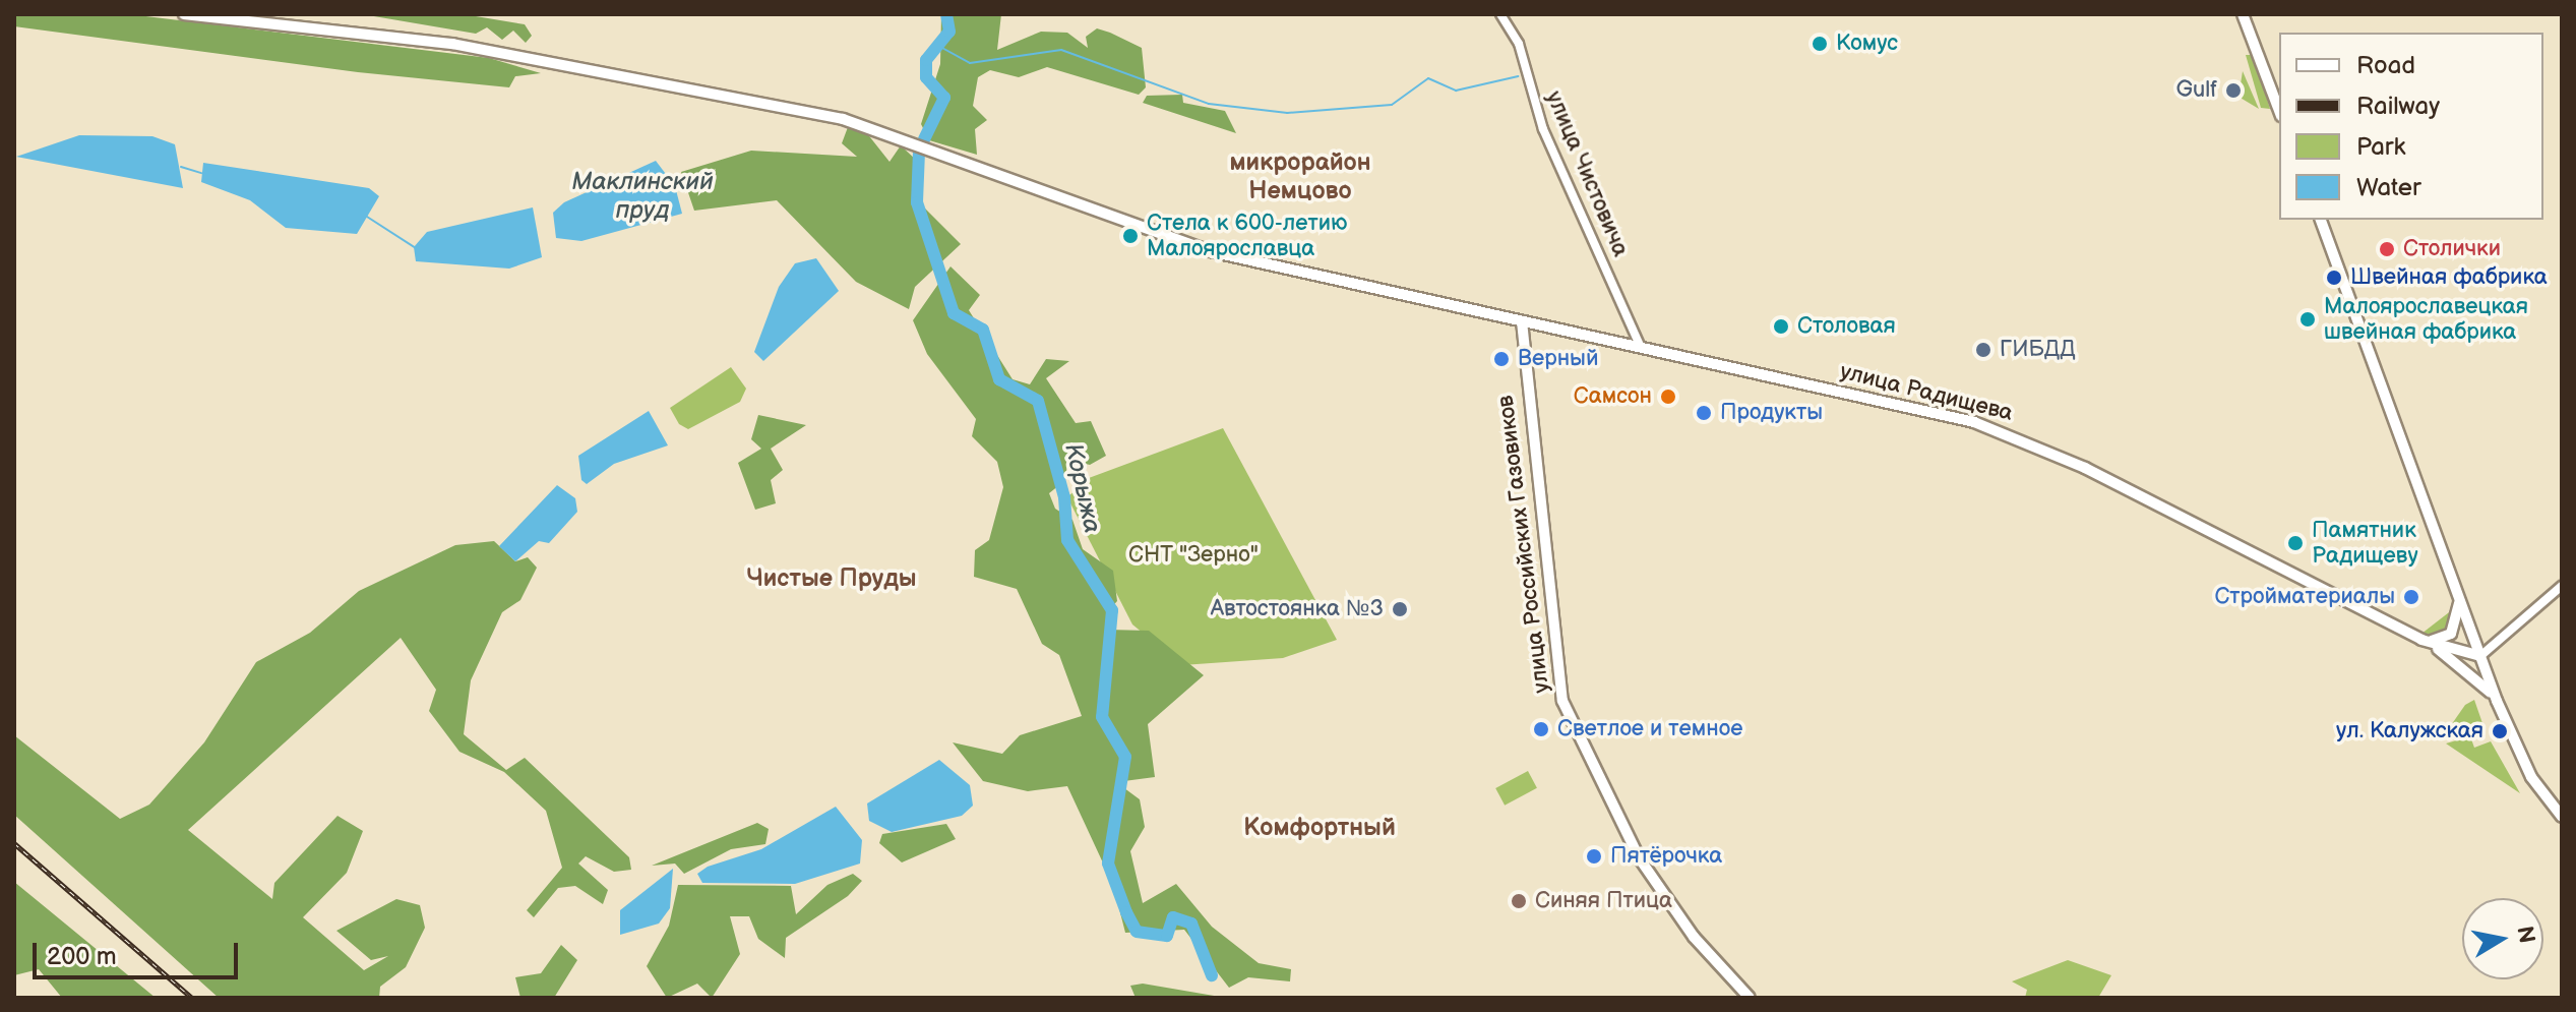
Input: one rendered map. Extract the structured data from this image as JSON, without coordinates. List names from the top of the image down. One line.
{"streets":{"main road":["улица Радищева","улица Российских Газовиков"],"street":["улица Чистовича"]},"crossings":[["улица Чистовича","улица Радищева"],["улица Радищева","улица Российских Газовиков"]],"districts":["микрорайон Немцово","Чистые Пруды","Комфортный"],"water":["Маклинский пруд","Корыжа"],"parks":["СНТ \"Зерно\""],"places":["Комус","Gulf","Стела к 600-летию Малоярославца","Столички","Швейная фабрика","Малоярославецкая швейная фабрика","Столовая","ГИБДД","Верный","Самсон","Продукты","Памятник Радищеву","Стройматериалы","Автостоянка №3","Светлое и темное","ул. Калужская","Пятёрочка","Синяя Птица"],"legend":["Road","Railway","Park","Water"],"scale_bar":"200 m","north":"right"}
